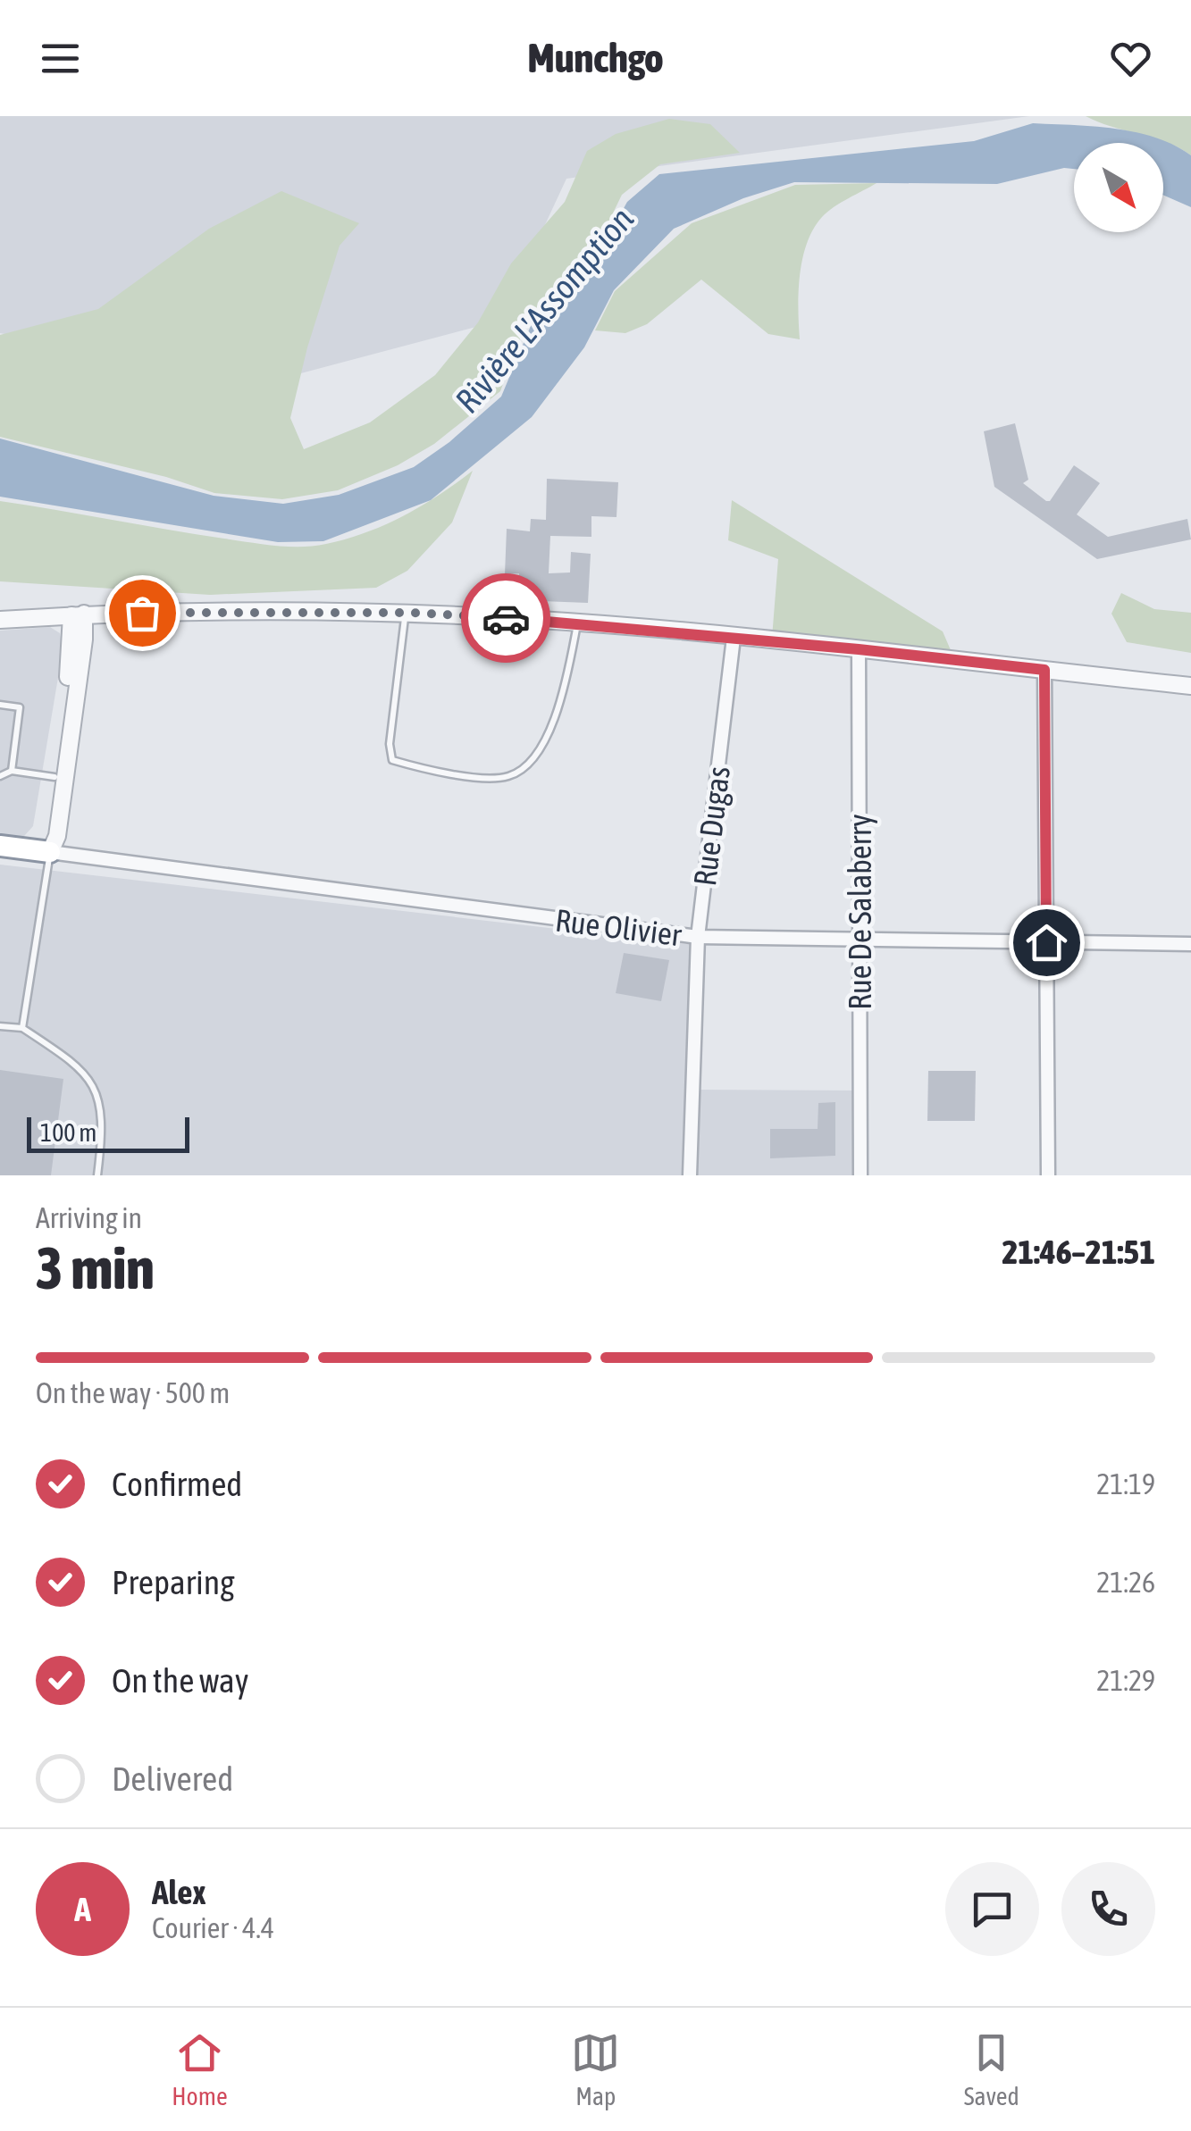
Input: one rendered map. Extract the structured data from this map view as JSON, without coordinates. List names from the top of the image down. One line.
{"streets":{"street":["Rue Dugas","Rue De Salaberry","Rue Olivier"]},"crossings":[["Rue Dugas","Rue Olivier"],["Rue De Salaberry","Rue Olivier"]],"water":["Rivière L'Assomption"],"scale_bar":"100 m","north":"bottom right","page":{"header":"Munchgo","scale":"100 m","heading":["3 min","Arriving in","21:46–21:51"],"panel":["Alex","Courier · 4.4"],"bar":"On the way · 500 m","list":[["Confirmed","21:19"],["Preparing","21:26"],["On the way","21:29"],"Delivered"],"round":"A","tabs":["Home","Map","Saved"]}}
